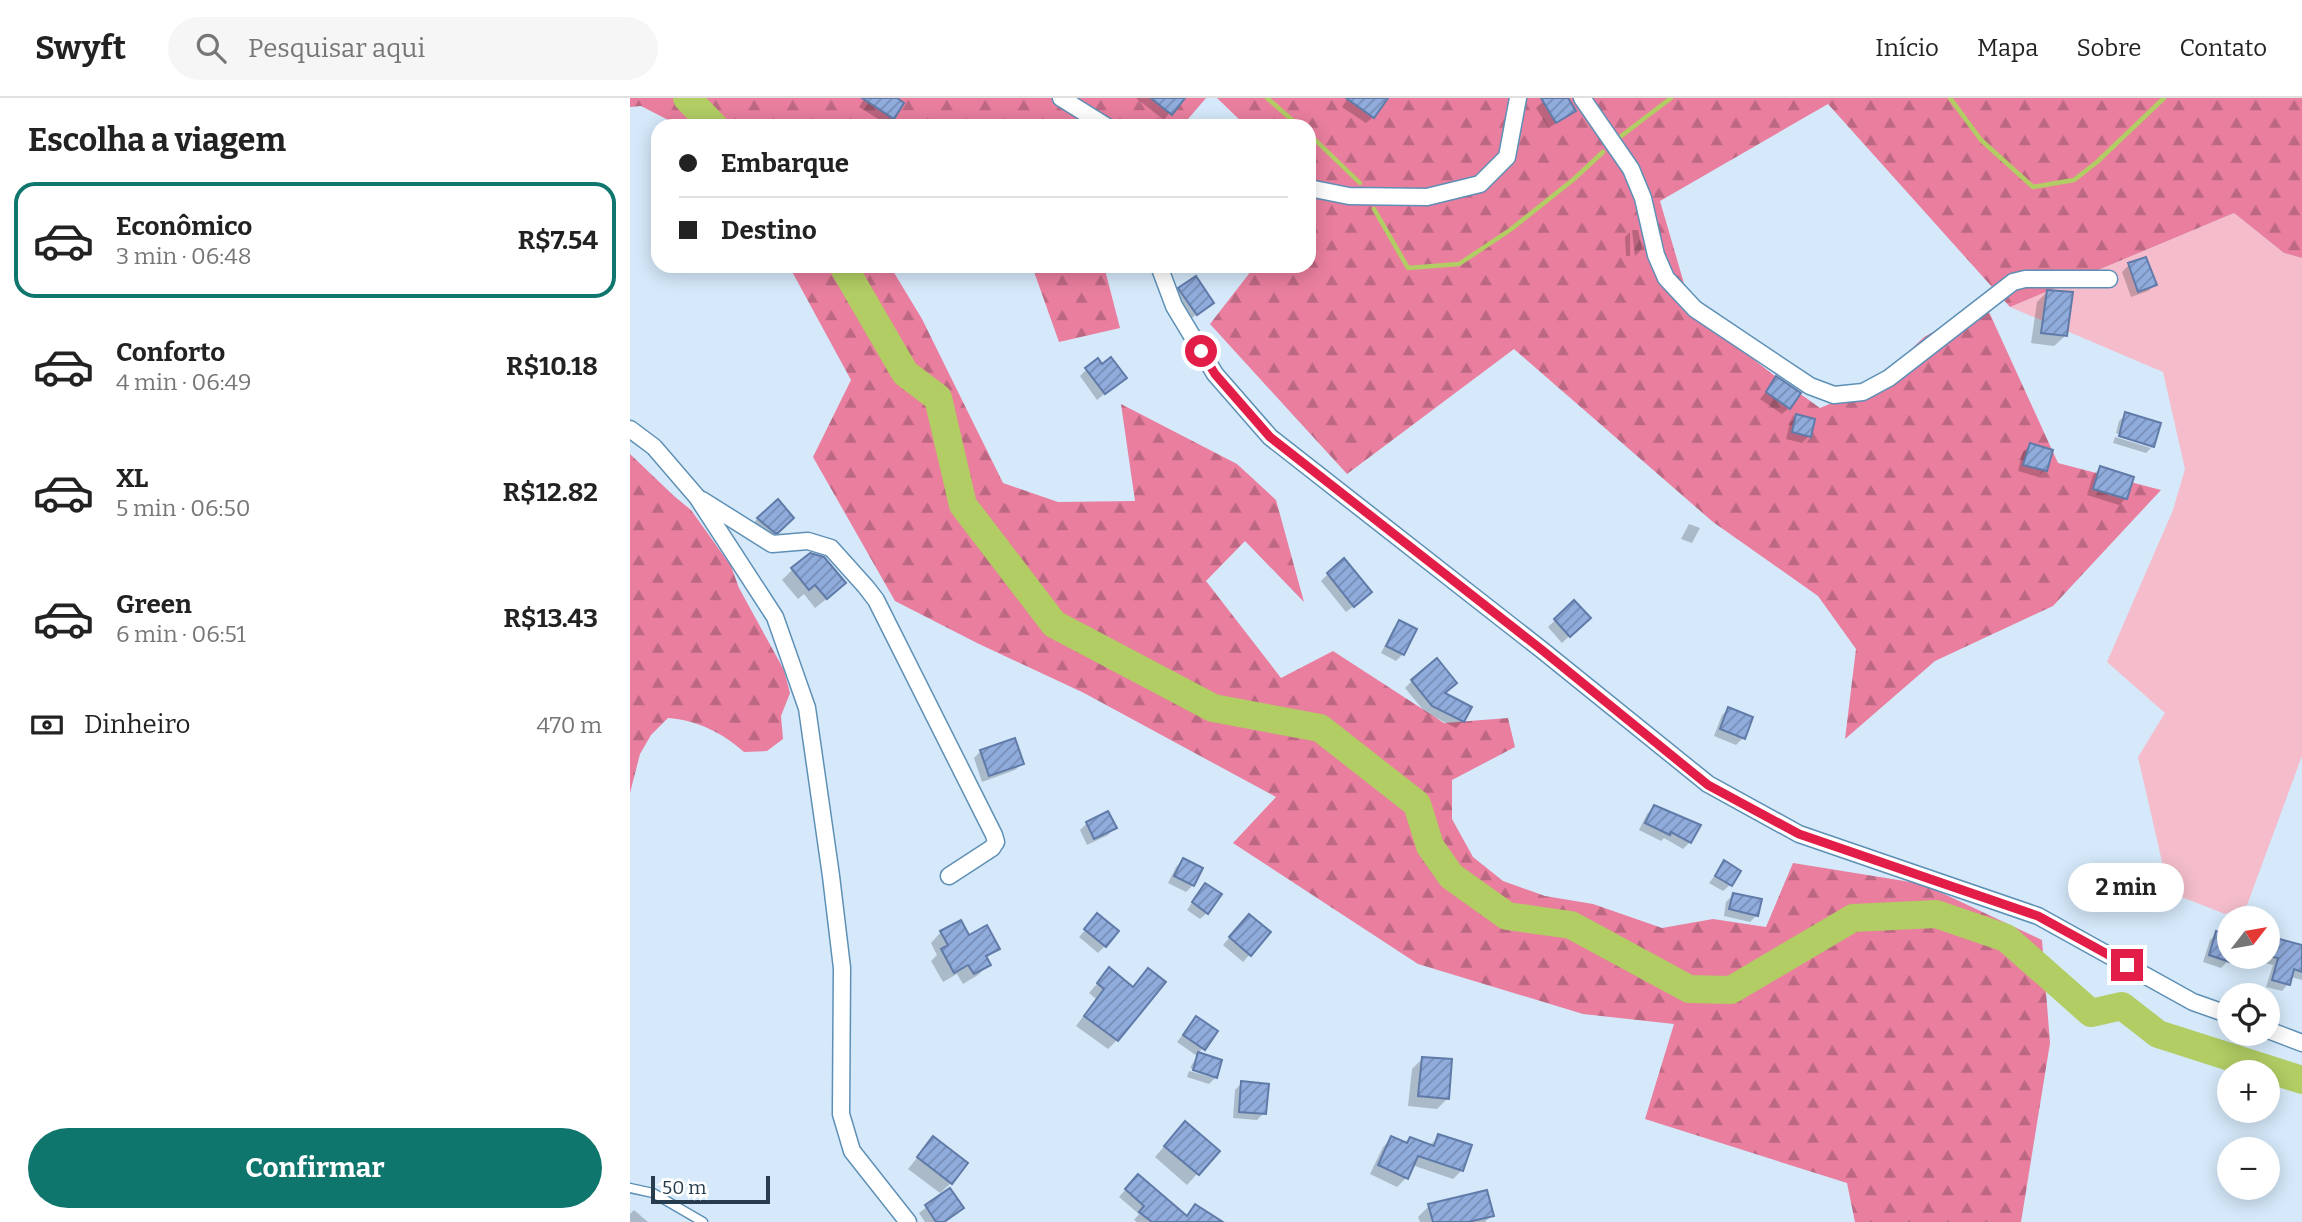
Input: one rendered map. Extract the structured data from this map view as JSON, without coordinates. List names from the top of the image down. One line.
{"scale_bar":"50 m","north":"top right","page":{"header":"Swyft","search":"Pesquisar aqui","nav":["Início","Mapa","Sobre","Contato"],"heading":"Escolha a viagem","banner":["Embarque","Destino"],"list":[{"name":"Econômico","note":"3 min · 06:48","value":"R$7.54"},{"name":"Conforto","note":"4 min · 06:49","value":"R$10.18"},{"name":"XL","note":"5 min · 06:50","value":"R$12.82"},{"name":"Green","note":"6 min · 06:51","value":"R$13.43"}],"pay":["Dinheiro","470 m"],"bubble":"2 min","map_buttons":["+","−"],"buttons":"Confirmar","scale":"50 m"}}
